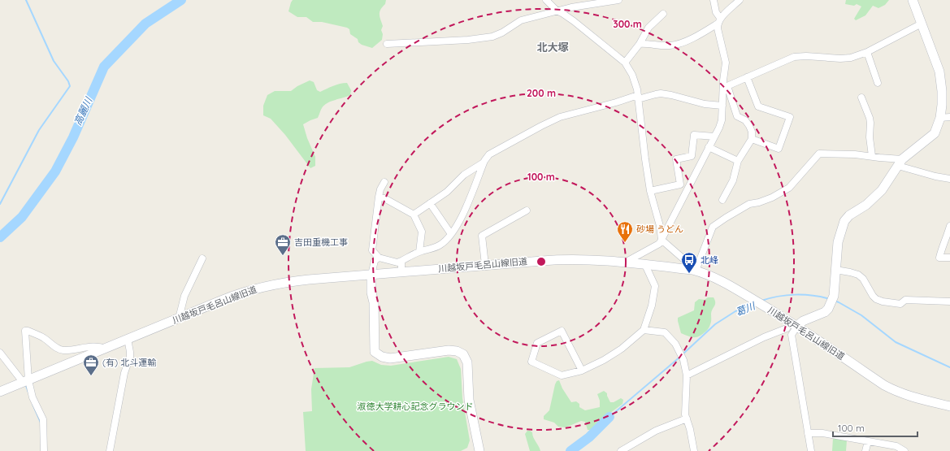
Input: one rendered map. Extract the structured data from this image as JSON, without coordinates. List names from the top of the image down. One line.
{"streets":{"street":["川越坂戸毛呂山線旧道"]},"districts":["北大塚"],"water":["高麗川","葛川"],"parks":["淑徳大学耕心記念グラウンド"],"places":{"restaurant":["砂場 うどん"],"office":["吉田重機工事","(有) 北斗運輸"],"bus stop":["北峰"]},"scale_bar":"100 m","rings":["300 m","200 m","100 m"]}
